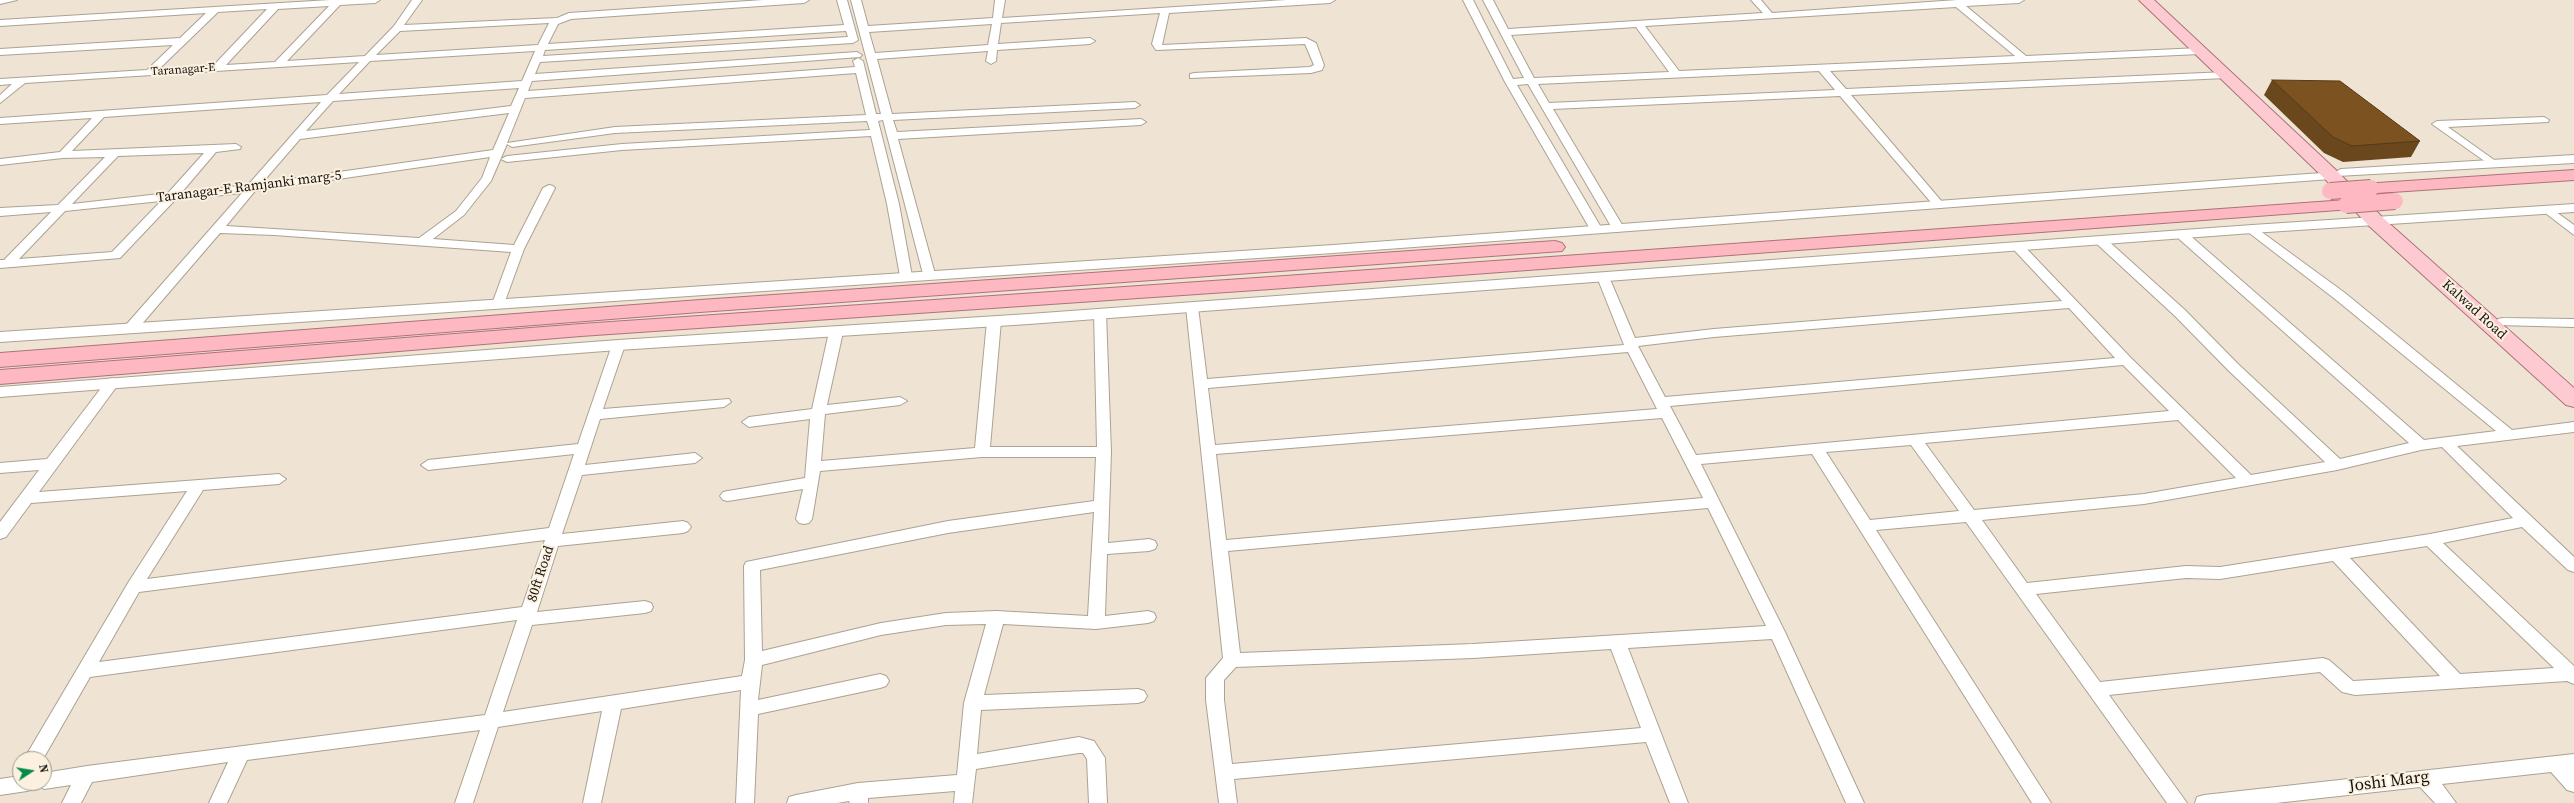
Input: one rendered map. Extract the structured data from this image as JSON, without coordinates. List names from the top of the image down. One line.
{"streets":{"main road":["Kalwad Road"],"street":["Taranagar-E","Taranagar-E Ramjanki marg-5","80ft Road","Joshi Marg"]},"north":"right"}
